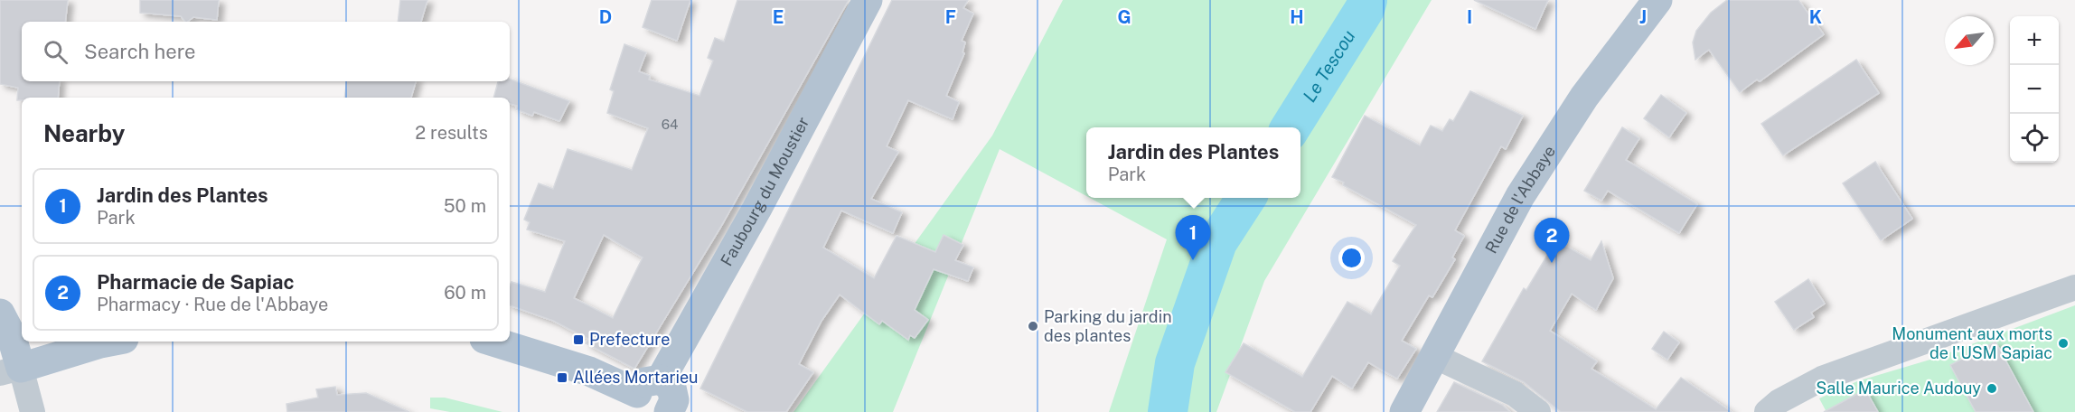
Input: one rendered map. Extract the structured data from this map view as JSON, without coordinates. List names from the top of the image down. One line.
{"streets":{"main road":["Faubourg du Moustier","Rue de l'Abbaye"]},"water":["Le Tescou"],"places":{"other":["Parking du jardin des plantes","Monument aux morts de l'USM Sapiac","Salle Maurice Audouy"],"transit":["Prefecture","Allées Mortarieu"]},"house_numbers":["64"],"north":"bottom left","page":{"map_buttons":["+","−"],"search":"Search here","heading":["Nearby","2 results"],"popup":["Jardin des Plantes","Park"],"list":[{"mark":"1","name":"Jardin des Plantes","note":"Park","value":"50 m"},{"mark":"2","name":"Pharmacie de Sapiac","note":"Pharmacy · Rue de l'Abbaye","value":"60 m"}],"pins":["1","2"]},"grid":{"columns":["D","E","F","G","H","I","J","K"]}}
